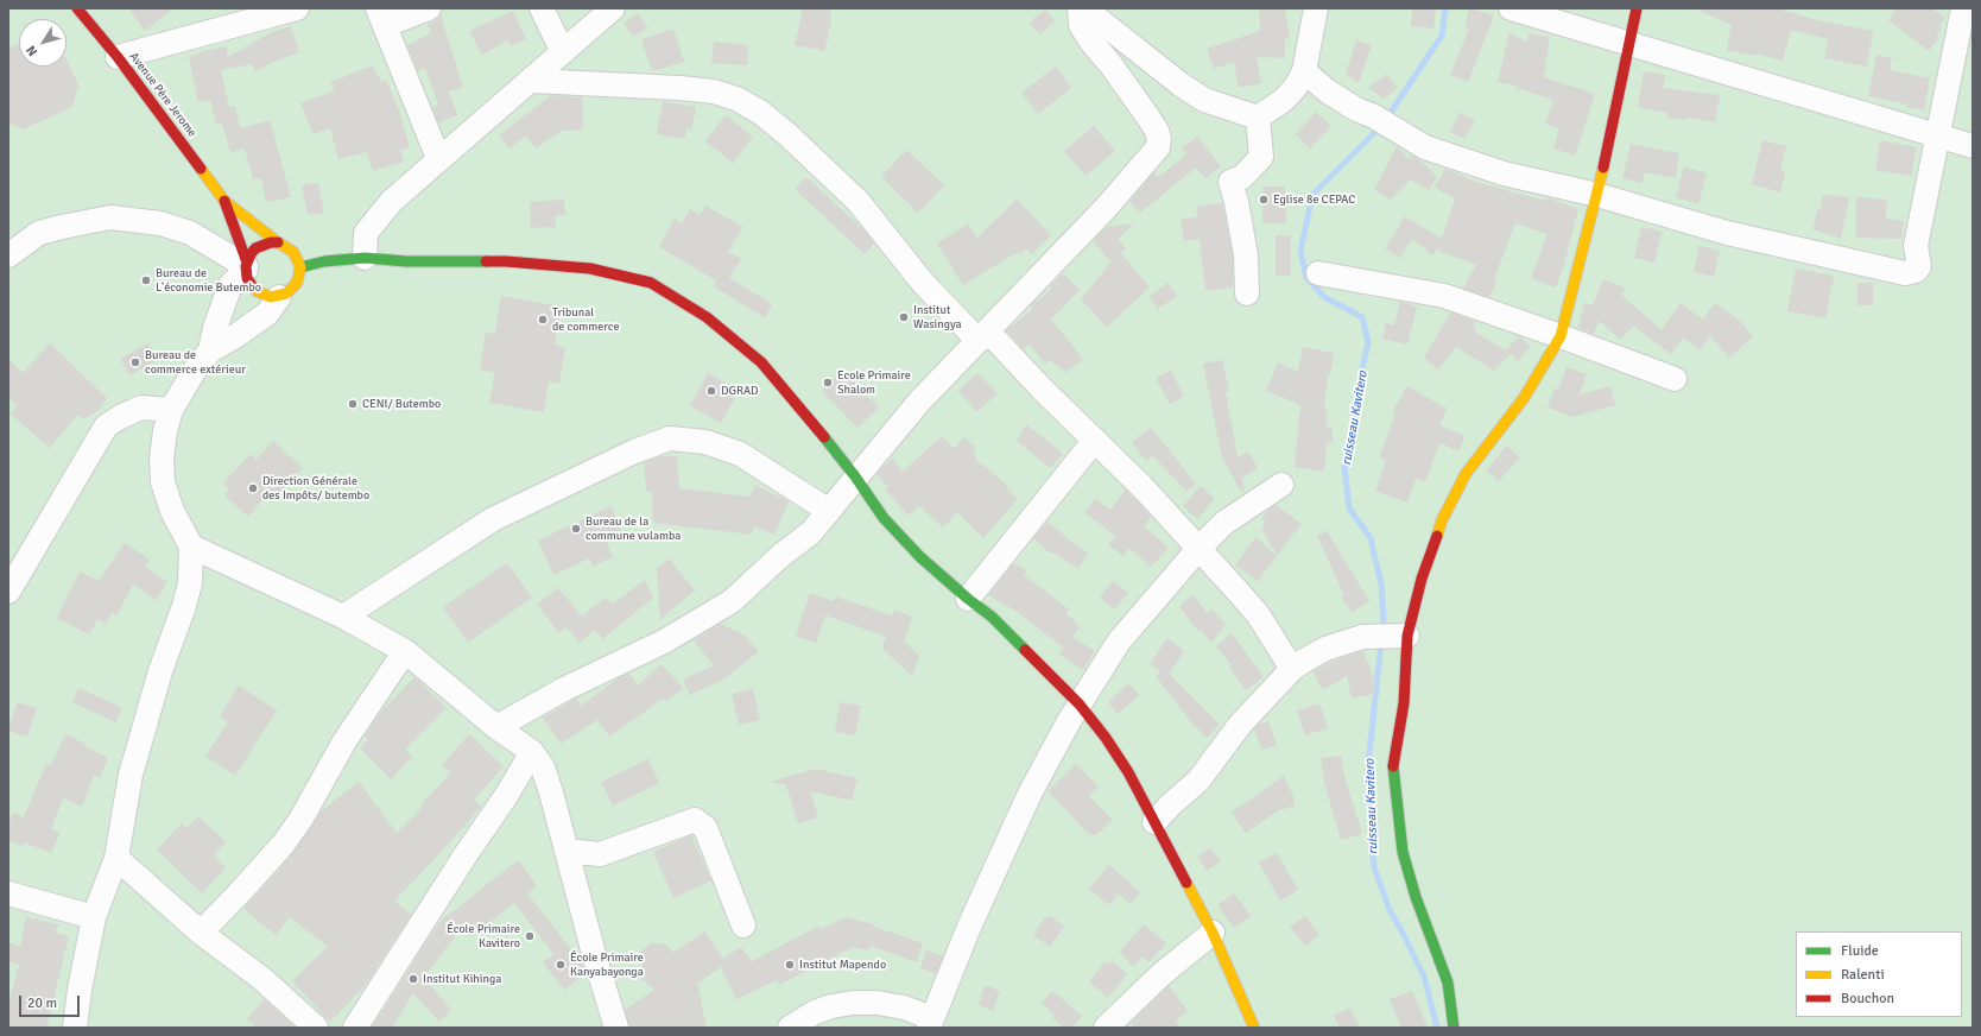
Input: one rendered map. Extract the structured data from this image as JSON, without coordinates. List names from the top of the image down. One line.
{"streets":{"street":["Avenue Père Jerome"]},"water":["ruisseau Kavitero"],"places":["Eglise 8e CEPAC","Bureau de L'économie Butembo","Institut Wasingya","Tribunal de commerce","Bureau de commerce extérieur","Ecole Primaire Shalom","DGRAD","CENI/ Butembo","Direction Générale des Impôts/ butembo","Bureau de la commune vulamba","École Primaire Kavitero","École Primaire Kanyabayonga","Institut Mapendo","Institut Kihinga"],"legend":["Fluide","Ralenti","Bouchon"],"scale_bar":"20 m","north":"bottom left"}
